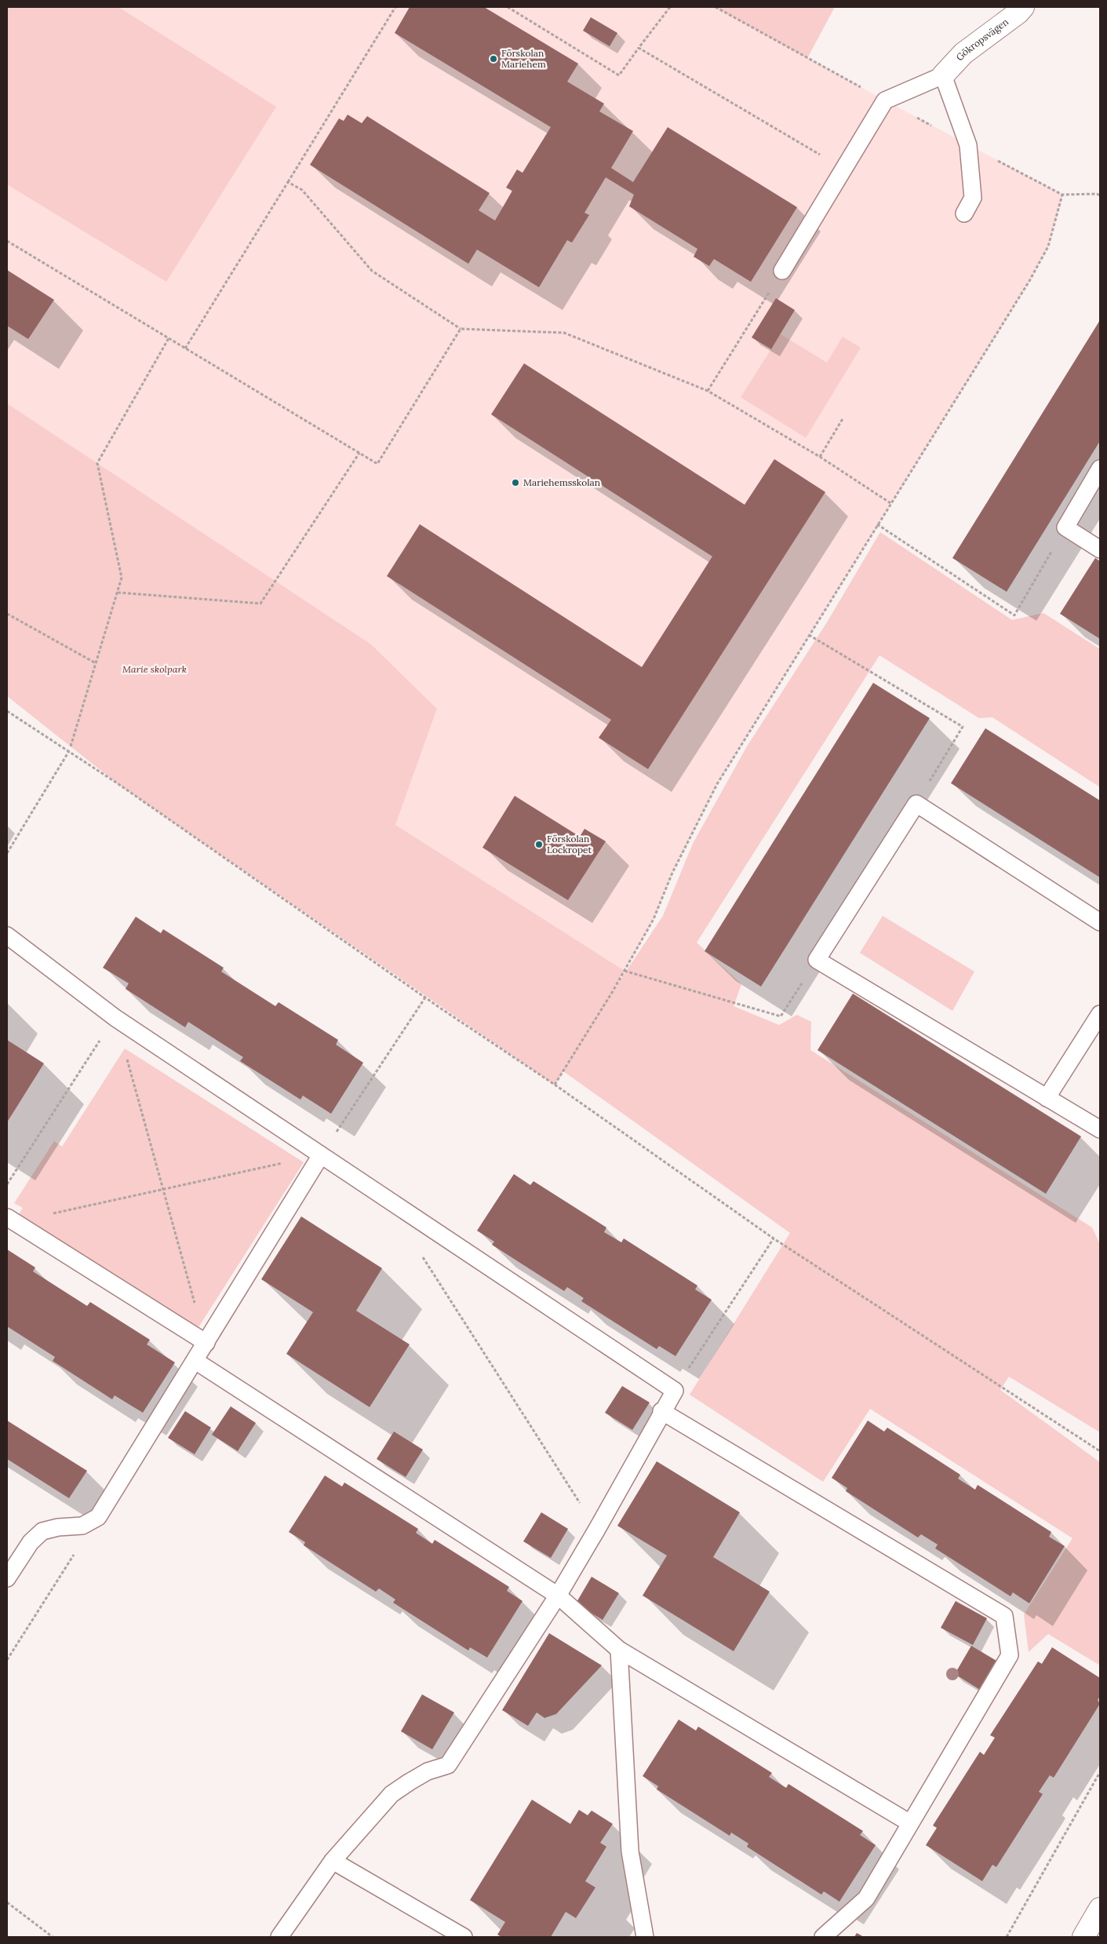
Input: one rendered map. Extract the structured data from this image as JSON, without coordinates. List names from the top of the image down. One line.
{"streets":{"street":["Gökropsvägen"]},"parks":["Marie skolpark"],"places":["Förskolan Mariehem","Mariehemsskolan","Förskolan Lockropet"]}
